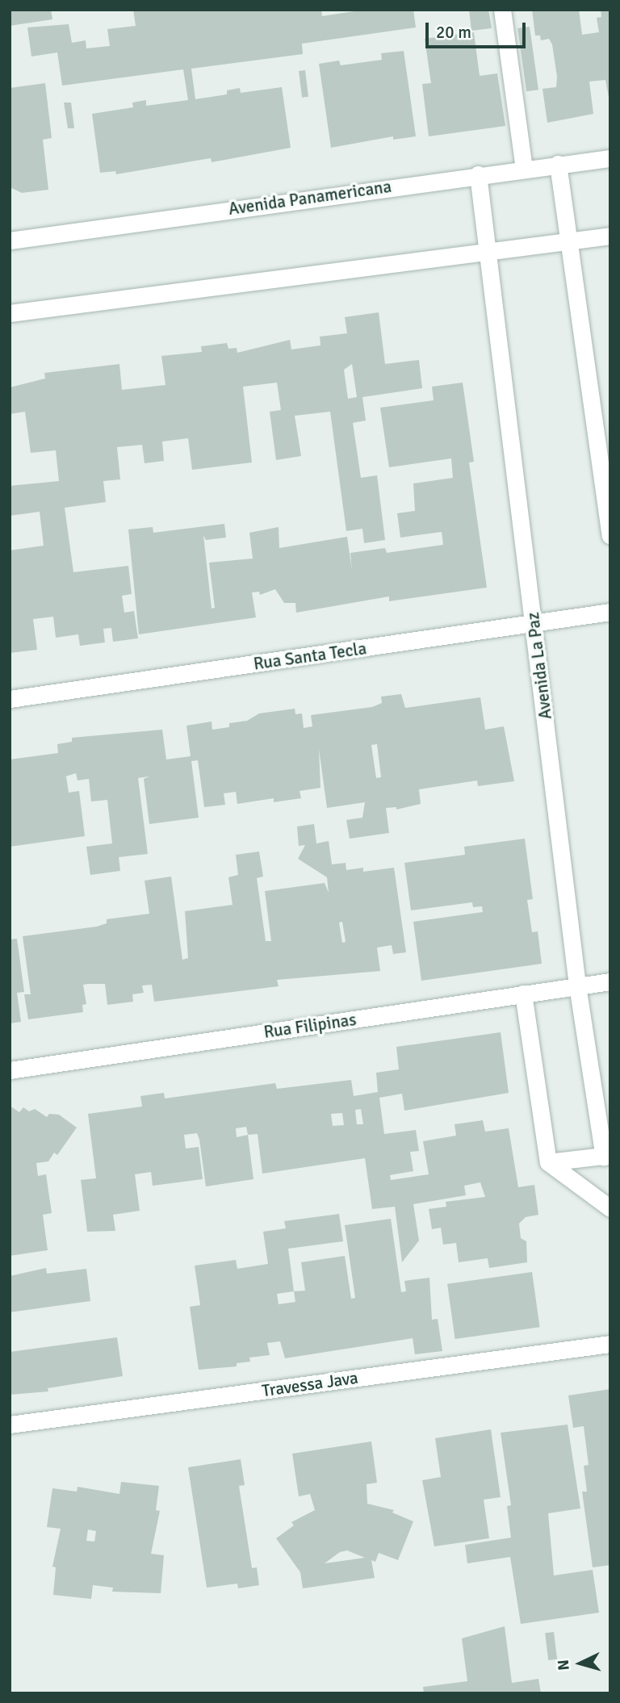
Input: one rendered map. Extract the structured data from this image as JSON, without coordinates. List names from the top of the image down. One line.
{"streets":{"street":["Avenida Panamericana","Rua Santa Tecla","Avenida La Paz","Rua Filipinas","Travessa Java"]},"crossings":[["Avenida Panamericana","Avenida La Paz"],["Rua Santa Tecla","Avenida La Paz"],["Avenida La Paz","Rua Filipinas"]],"scale_bar":"20 m","north":"left"}
